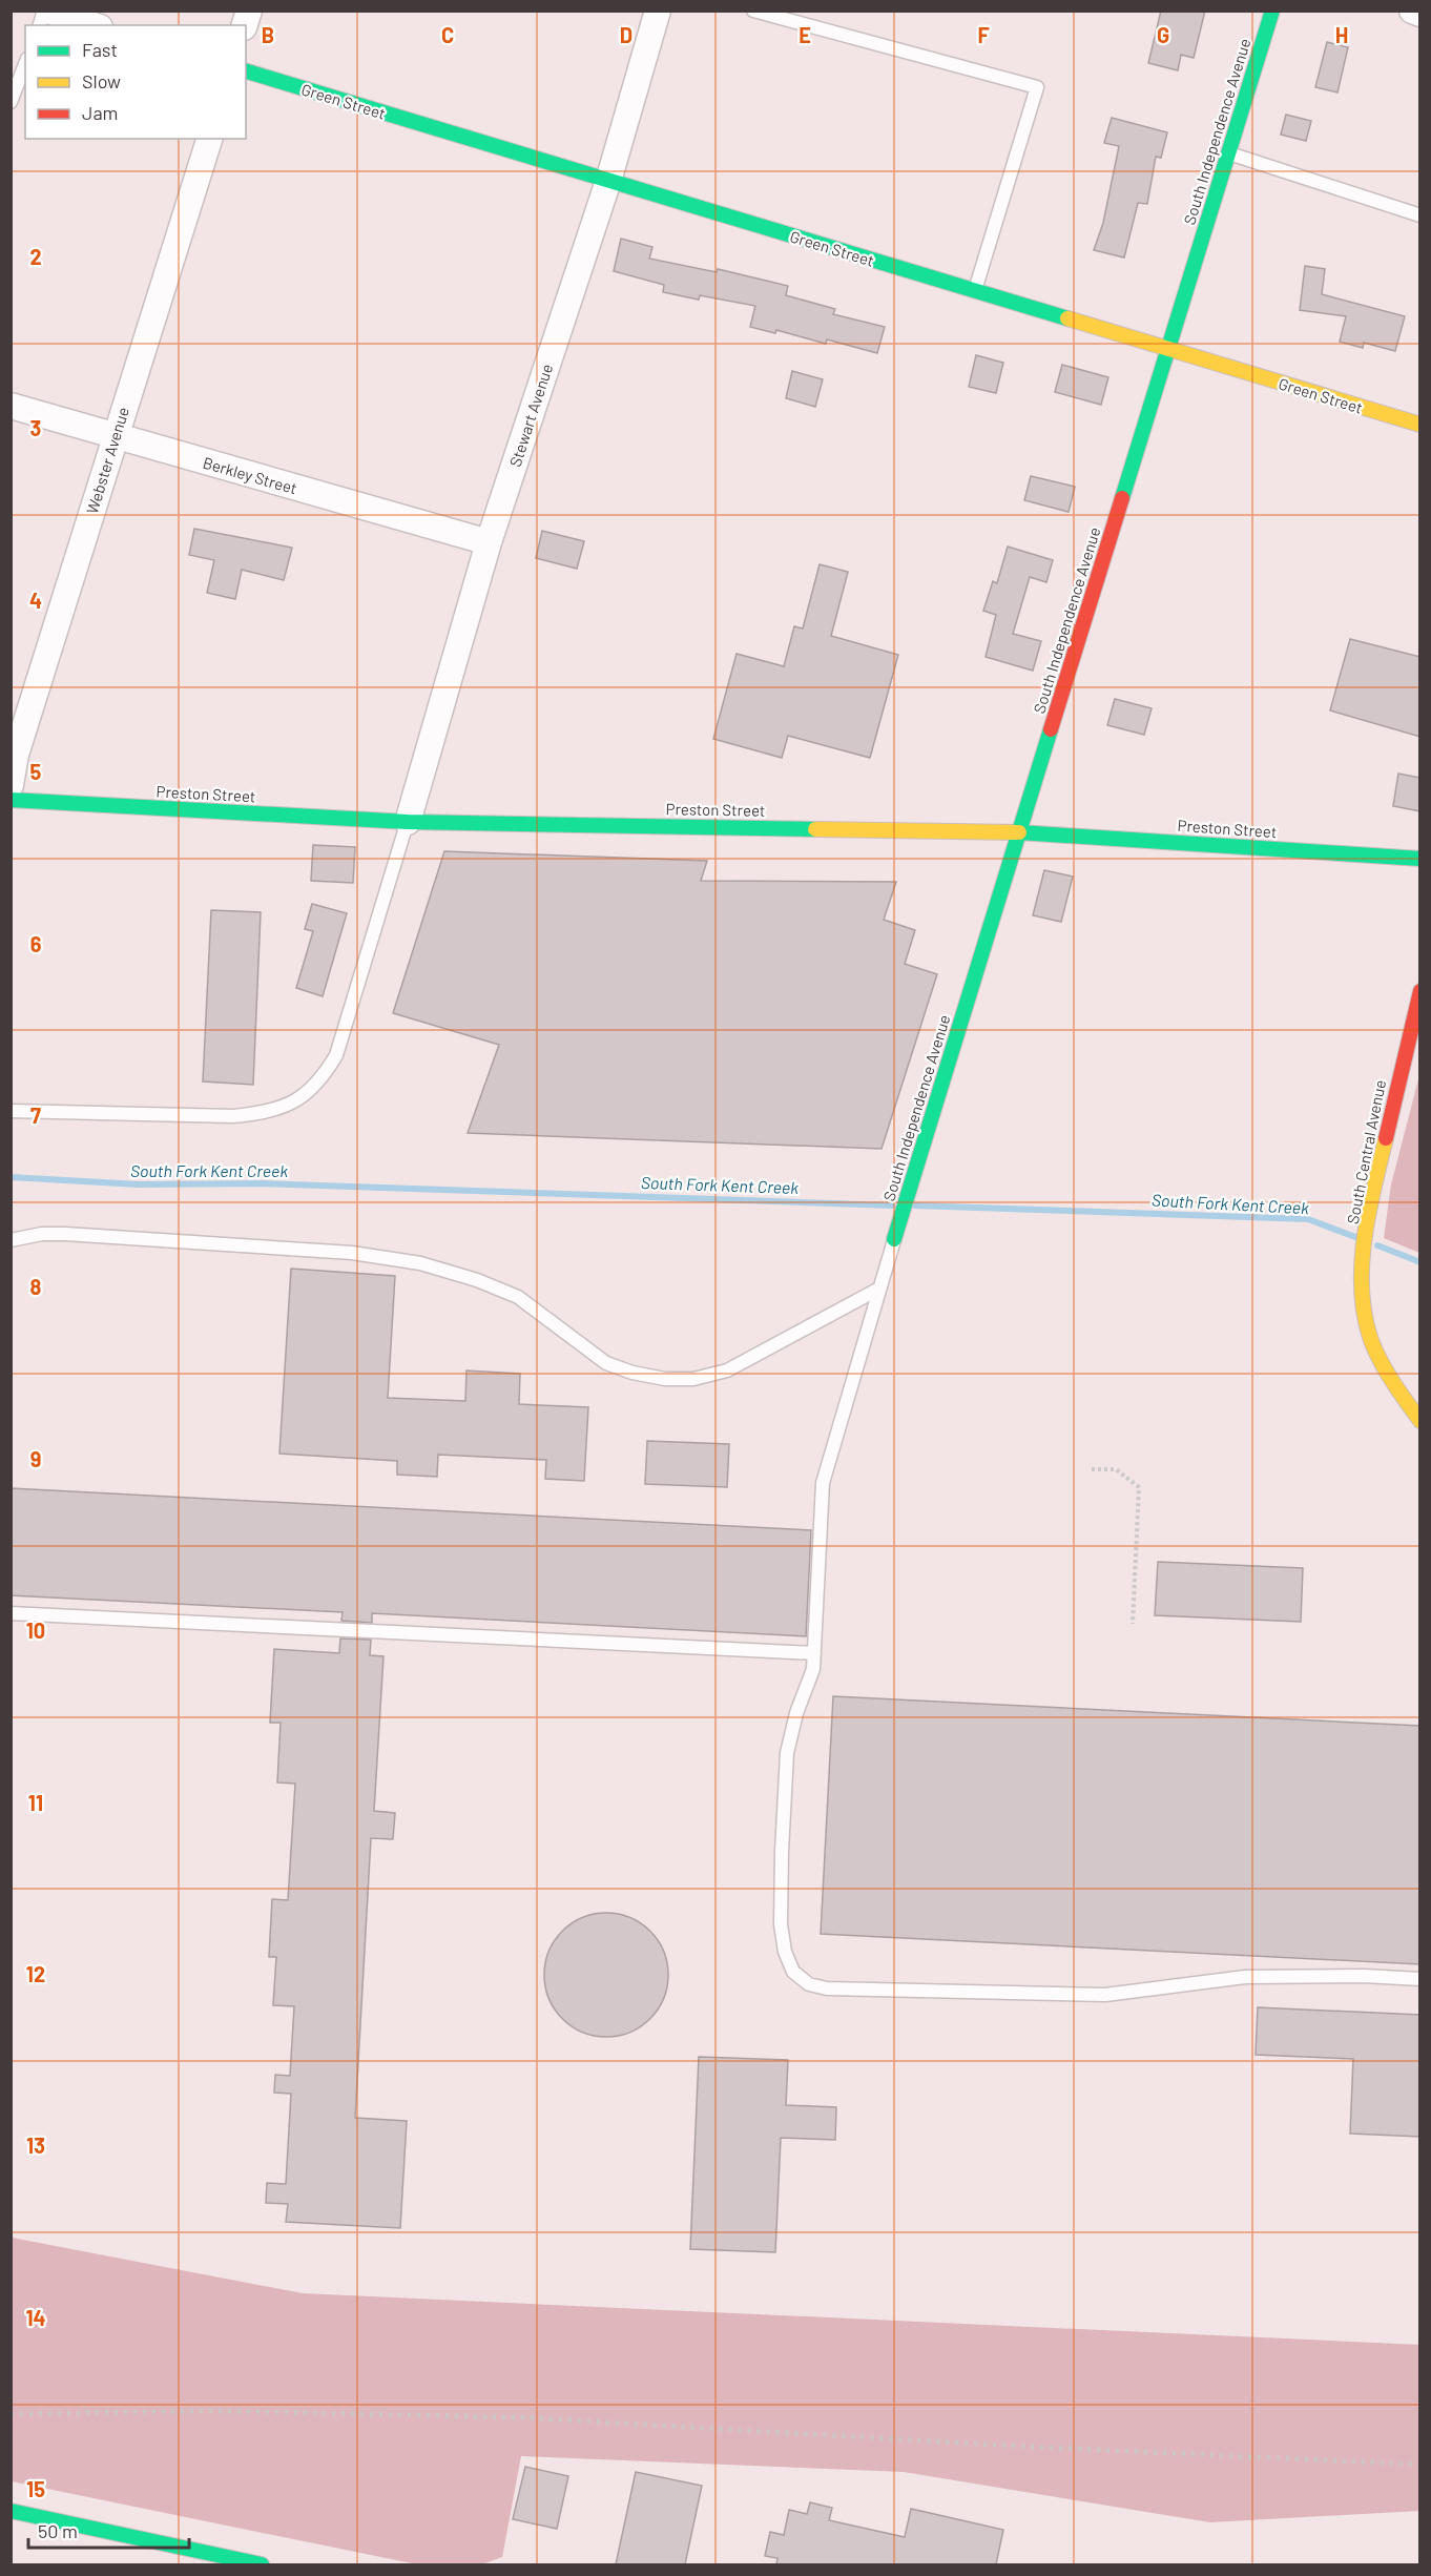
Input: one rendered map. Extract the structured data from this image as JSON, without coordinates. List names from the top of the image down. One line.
{"streets":{"street":["Green Street","South Independence Avenue","Stewart Avenue","Webster Avenue","Berkley Street","Preston Street","South Central Avenue"]},"crossings":[["Green Street","South Independence Avenue"],["Green Street","Stewart Avenue"],["South Independence Avenue","Preston Street"],["Stewart Avenue","Berkley Street"],["Stewart Avenue","Preston Street"],["Webster Avenue","Berkley Street"]],"water":["South Fork Kent Creek"],"legend":["Fast","Slow","Jam"],"scale_bar":"50 m","grid":{"columns":["B","C","D","E","F","G","H"],"rows":["2","3","4","5","6","7","8","9","10","11","12","13","14","15"]}}
